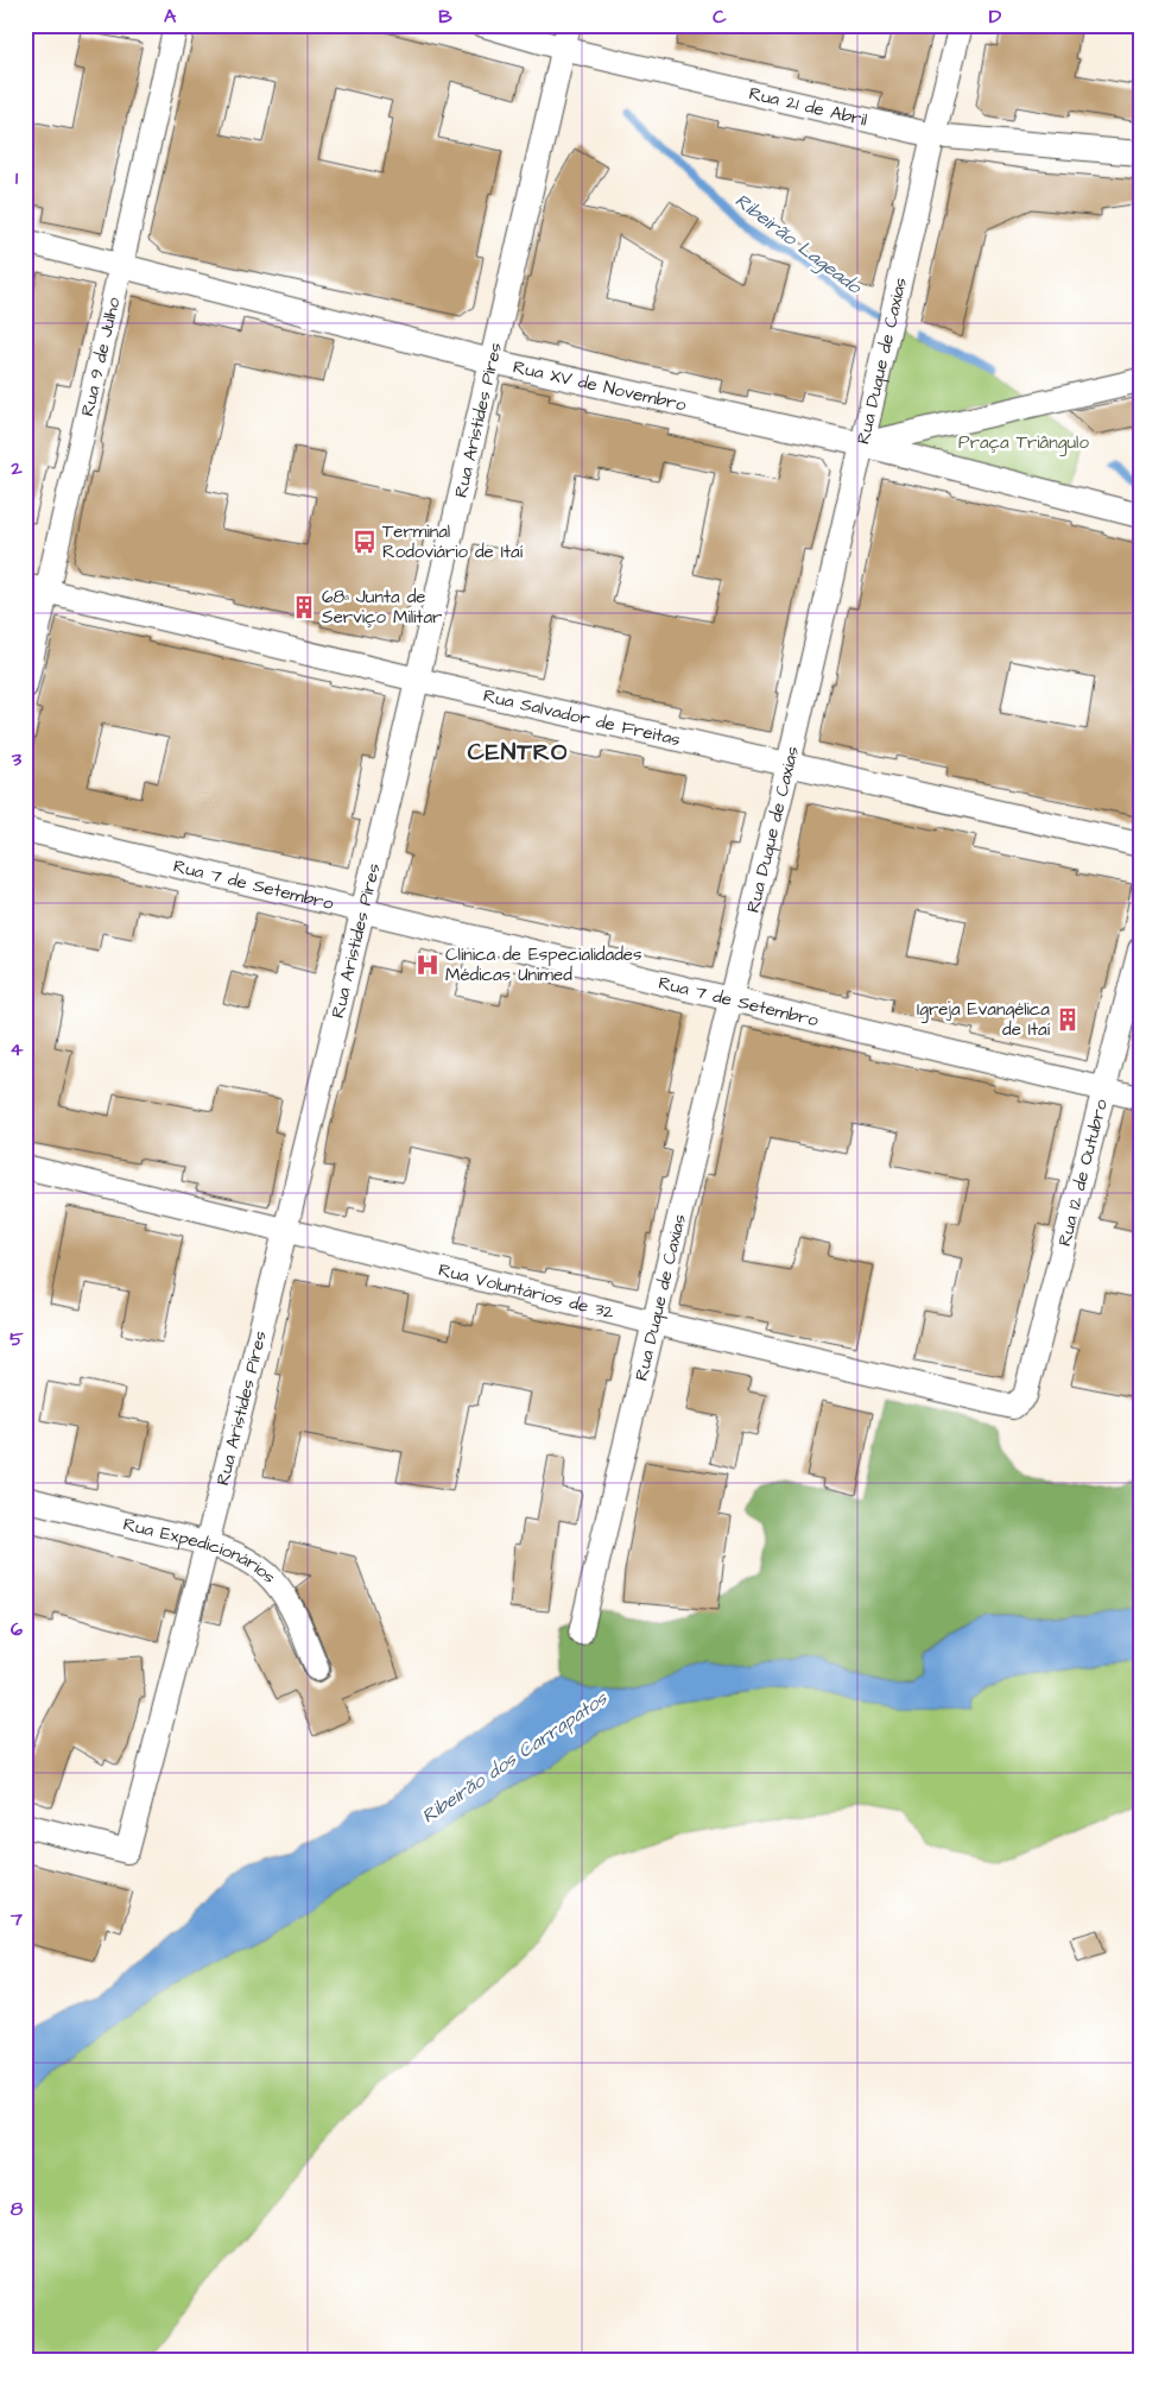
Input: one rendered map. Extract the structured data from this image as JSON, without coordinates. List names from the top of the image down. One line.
{"streets":{"street":["Rua 21 de Abril","Rua 9 de Julho","Rua Duque de Caxias","Rua XV de Novembro","Rua Aristides Pires","Rua Salvador de Freitas","Rua 7 de Setembro","Rua 12 de Outubro","Rua Voluntários de 32","Rua Expedicionários"]},"crossings":[["Rua 21 de Abril","Rua Duque de Caxias"],["Rua 21 de Abril","Rua Aristides Pires"],["Rua 9 de Julho","Rua XV de Novembro"],["Rua 9 de Julho","Rua Salvador de Freitas"],["Rua Duque de Caxias","Rua XV de Novembro"],["Rua Duque de Caxias","Rua Salvador de Freitas"],["Rua Duque de Caxias","Rua 7 de Setembro"],["Rua Duque de Caxias","Rua Voluntários de 32"],["Rua XV de Novembro","Rua Aristides Pires"],["Rua Aristides Pires","Rua Salvador de Freitas"],["Rua Aristides Pires","Rua 7 de Setembro"],["Rua Aristides Pires","Rua Voluntários de 32"],["Rua Aristides Pires","Rua Expedicionários"],["Rua 7 de Setembro","Rua 12 de Outubro"],["Rua 12 de Outubro","Rua Voluntários de 32"]],"districts":["CENTRO"],"water":["Ribeirão Lageado","Ribeirão dos Carrapatos"],"parks":["Praça Triângulo"],"places":{"bus stop":["Terminal Rodoviário de Itaí"],"building":["68ª Junta de Serviço Militar","Igreja Evangélica de Itaí"],"hospital":["Clínica de Especialidades Médicas Unimed"]},"grid":{"columns":["A","B","C","D"],"rows":["1","2","3","4","5","6","7","8"]}}
